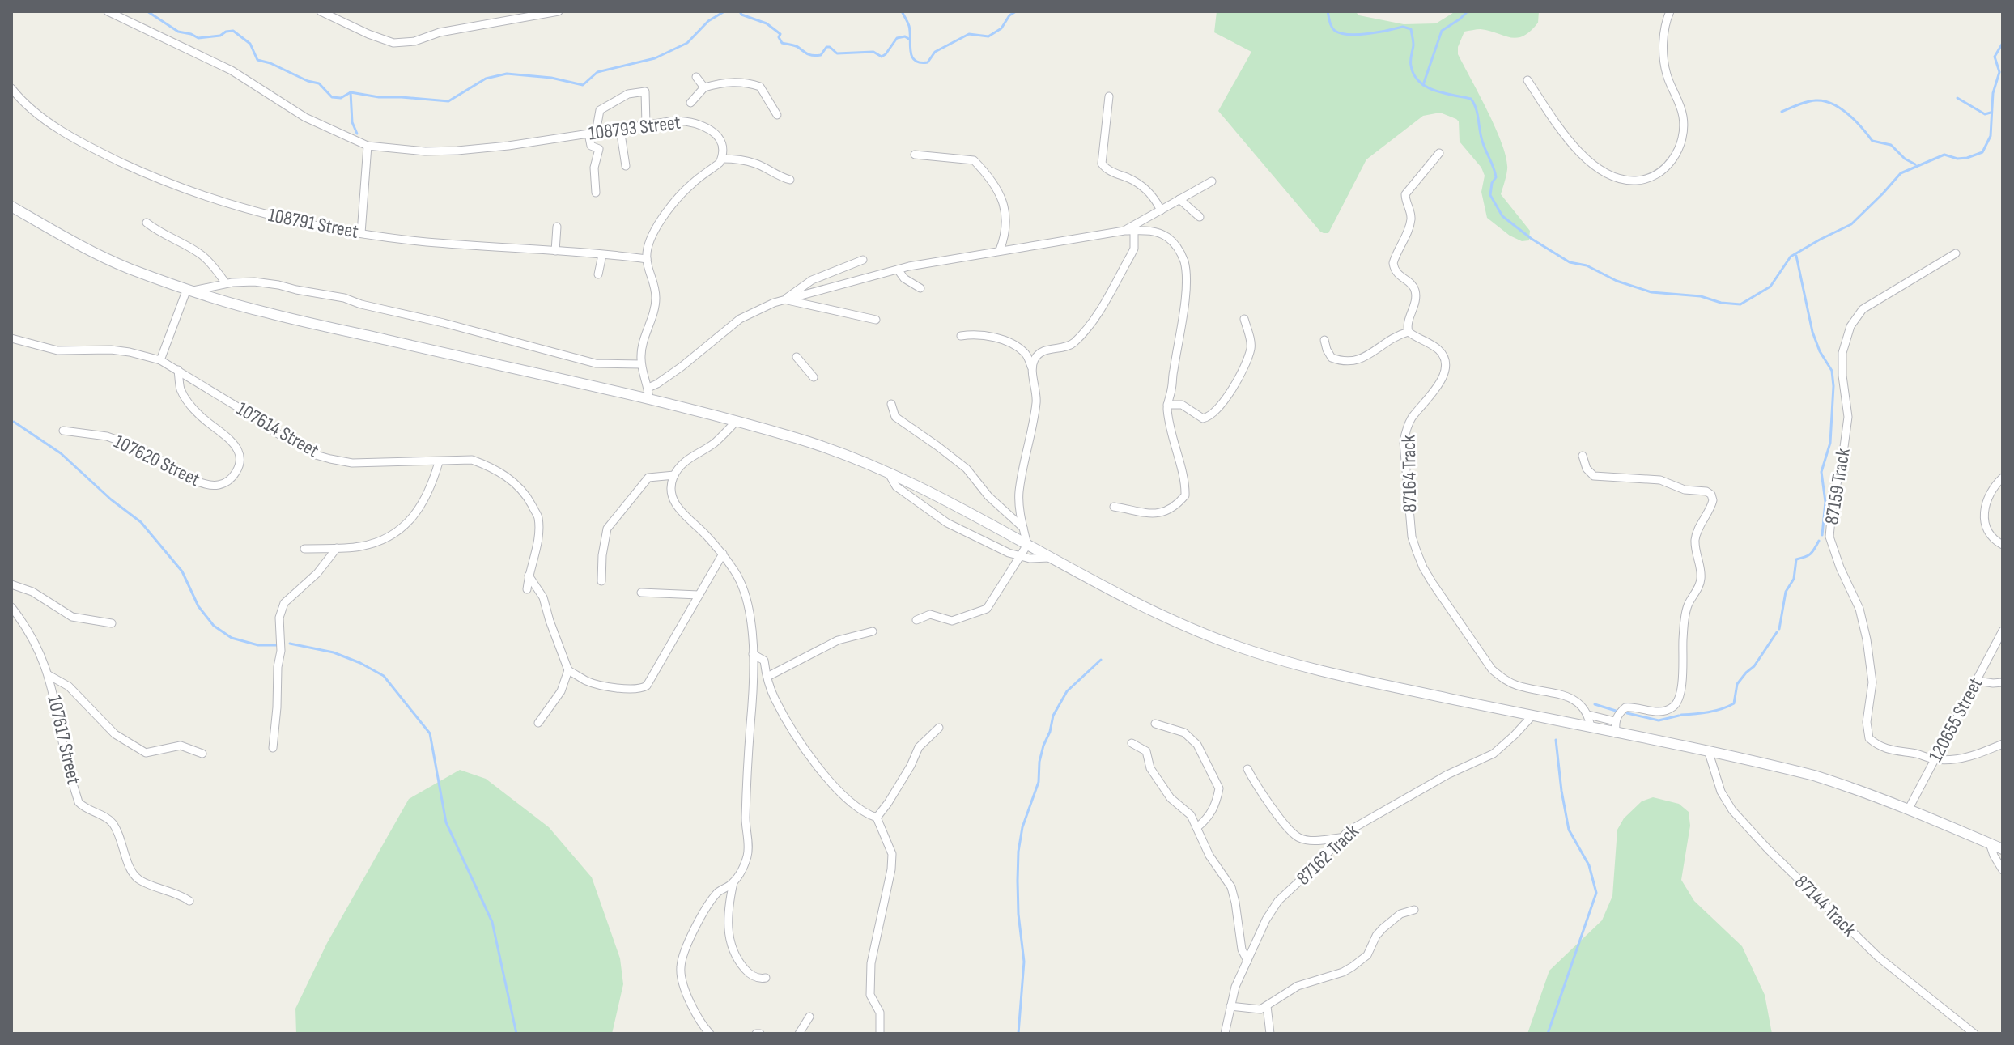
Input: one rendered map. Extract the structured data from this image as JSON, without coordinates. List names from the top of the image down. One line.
{"streets":{"street":["108793 Street","108791 Street","107614 Street","107620 Street","87164 Track","87159 Track","120655 Street","107617 Street","87162 Track","87144 Track"]},"crossings":[["107614 Street","107620 Street"],["87159 Track","120655 Street"]]}
